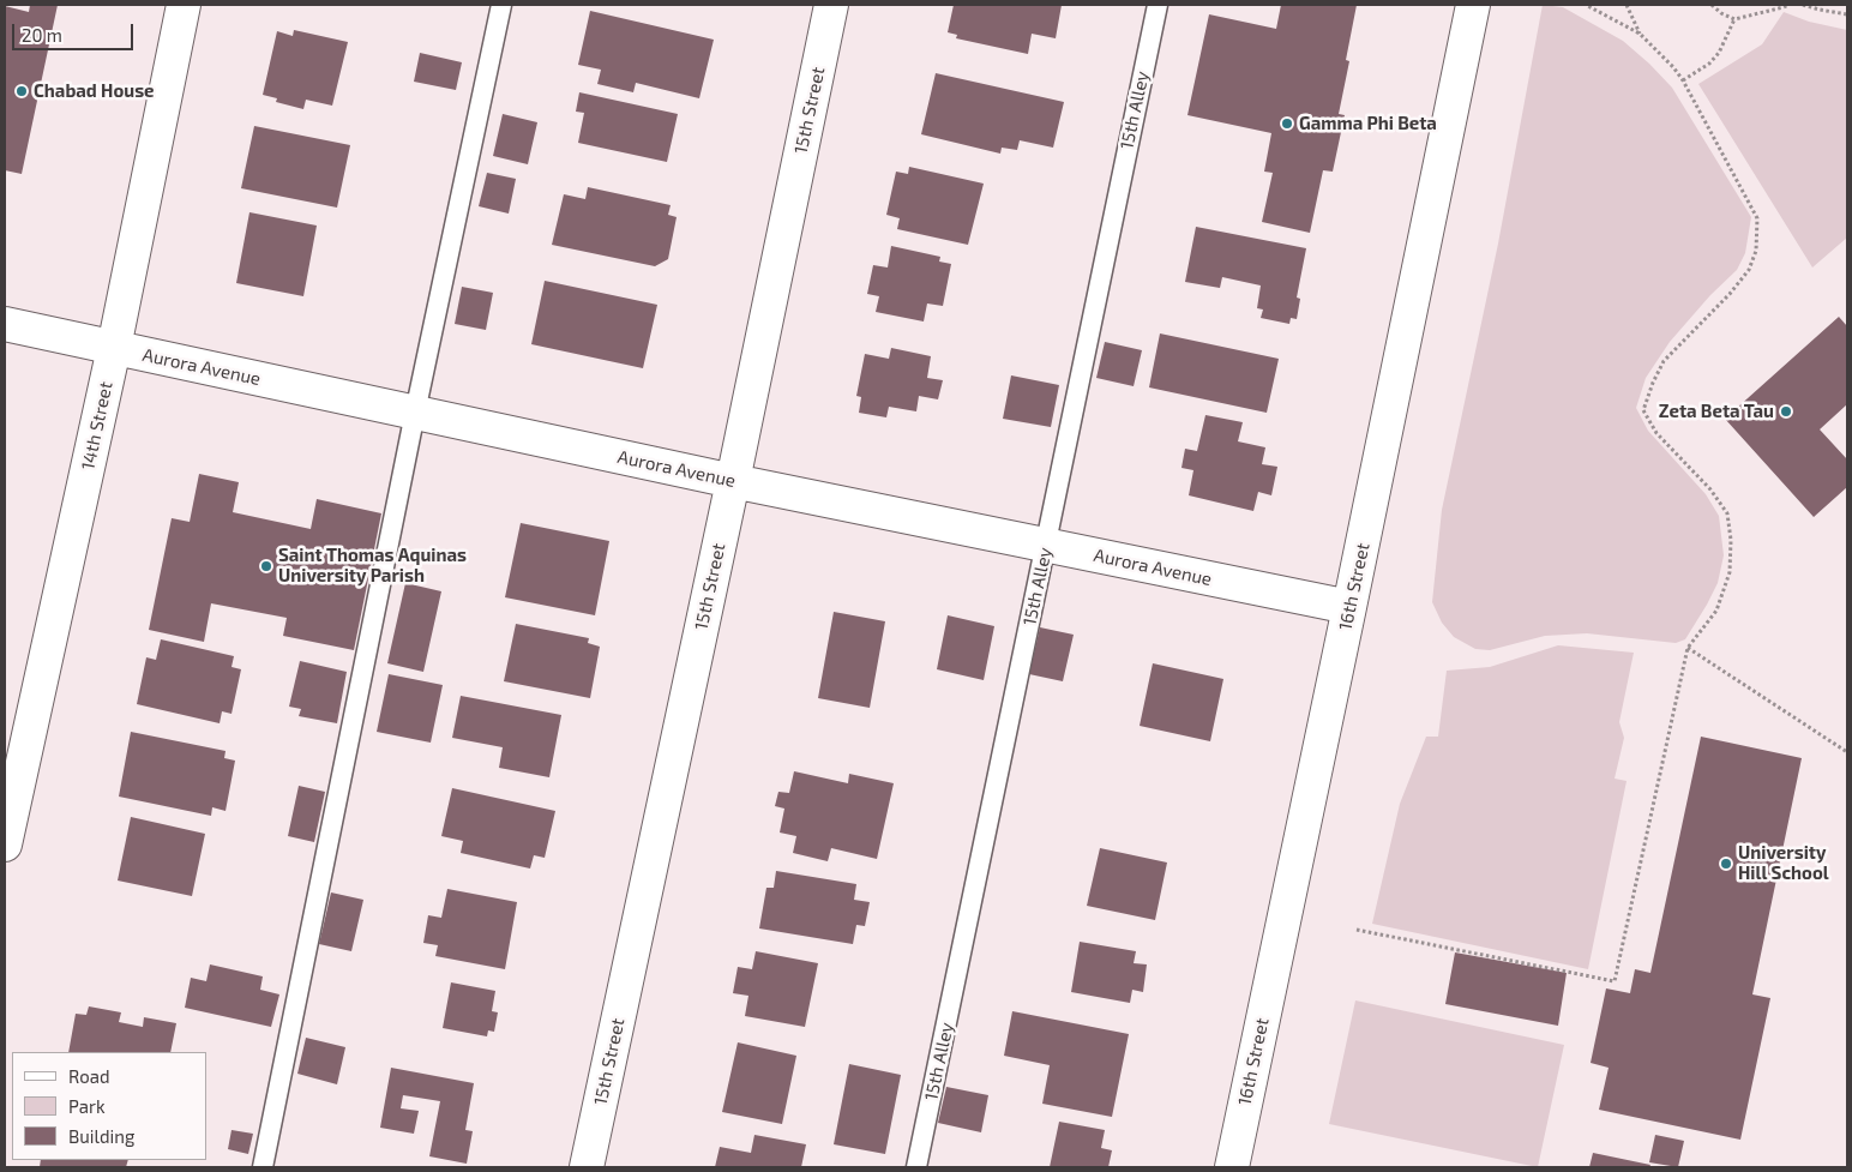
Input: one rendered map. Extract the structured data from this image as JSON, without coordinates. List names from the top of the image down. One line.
{"streets":{"street":["15th Street","Aurora Avenue","14th Street","16th Street"],"lane":["15th Alley"]},"crossings":[["15th Street","Aurora Avenue"],["15th Alley","Aurora Avenue"],["Aurora Avenue","14th Street"],["Aurora Avenue","16th Street"]],"places":["Chabad House","Gamma Phi Beta","Zeta Beta Tau","Saint Thomas Aquinas University Parish","University Hill School"],"legend":["Road","Park","Building"],"scale_bar":"20 m"}
